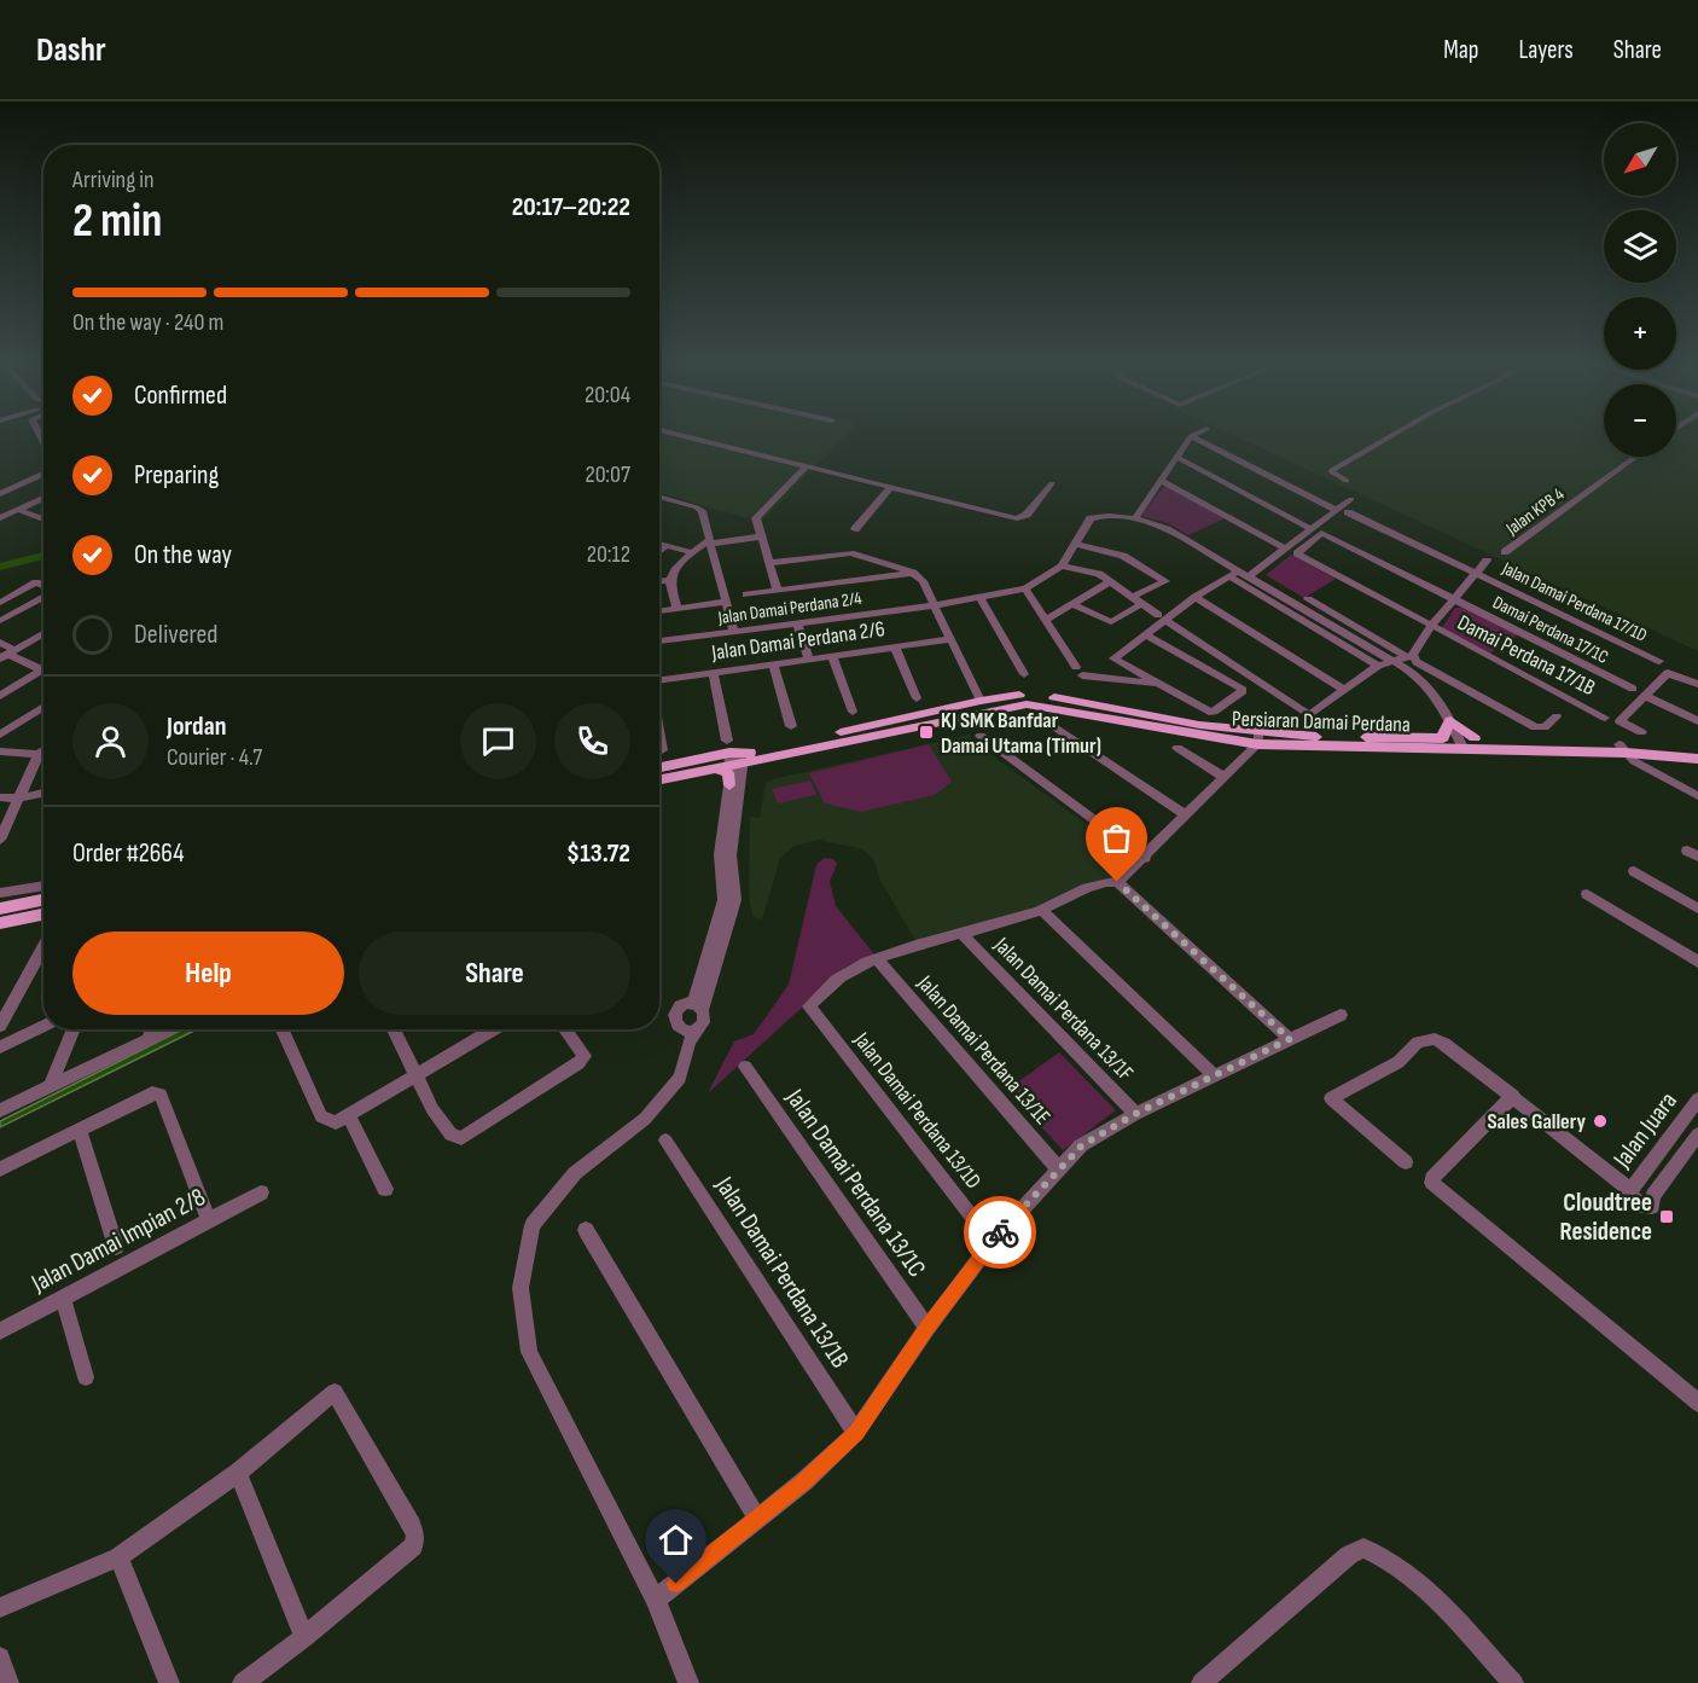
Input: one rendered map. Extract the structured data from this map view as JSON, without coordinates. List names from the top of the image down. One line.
{"streets":{"main road":["Persiaran Damai Perdana"],"street":["Jalan KPB 4","Jalan Damai Perdana 17/1D","Jalan Damai Perdana 2/4","Damai Perdana 17/1C","Jalan Damai Perdana 2/6","Damai Perdana 17/1B","Jalan Damai Perdana 13/1F","Jalan Damai Perdana 13/1E","Jalan Damai Perdana 13/1D","Jalan Juara","Jalan Damai Perdana 13/1C","Jalan Damai Impian 2/8","Jalan Damai Perdana 13/1B"]},"crossings":[["Damai Perdana 17/1C","Damai Perdana 17/1B"],["Jalan Damai Perdana 13/1E","Jalan Damai Perdana 13/1D"]],"places":{"transit":["KJ SMK Banfdar Damai Utama (Timur)","Cloudtree Residence"],"other":["Sales Gallery"]},"north":"bottom left","page":{"header":"Dashr","nav":["Map","Layers","Share"],"map_buttons":["+","−"],"heading":["2 min","Arriving in","20:17–20:22"],"panel":["Jordan","Courier · 4.7","Order #2664","$13.72"],"bar":"On the way · 240 m","list":[["Confirmed","20:04"],["Preparing","20:07"],["On the way","20:12"],"Delivered"],"buttons":["Help","Share"]}}
